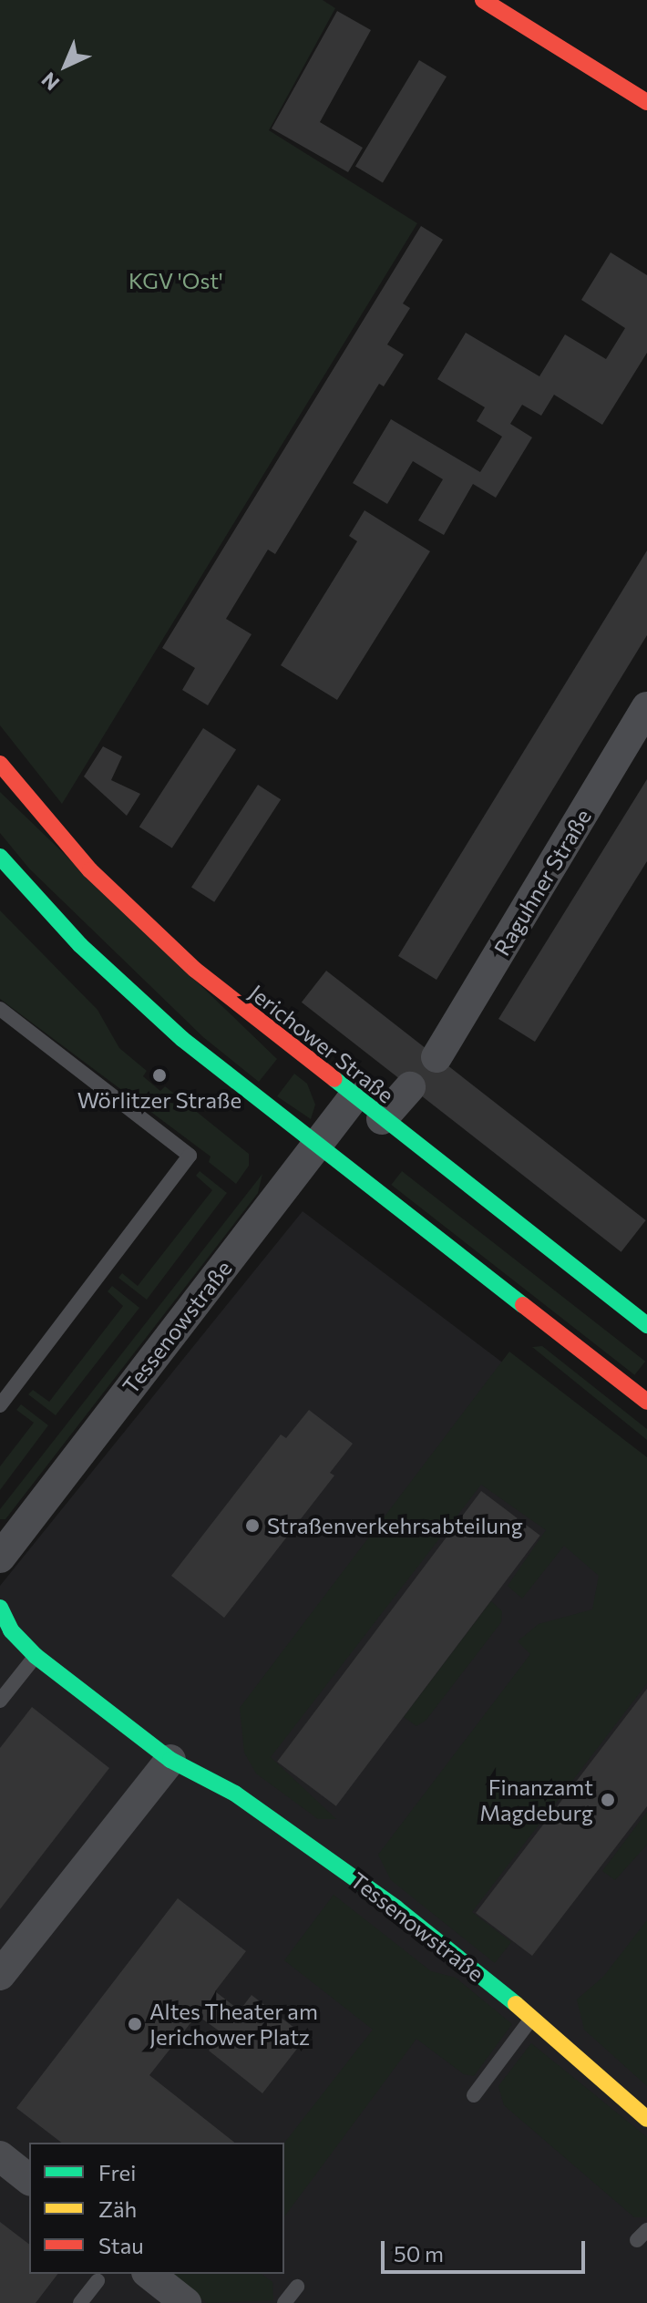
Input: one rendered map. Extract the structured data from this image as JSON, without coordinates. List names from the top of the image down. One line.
{"streets":{"main road":["Jerichower Straße","Tessenowstraße"],"street":["Raguhner Straße"]},"crossings":[["Jerichower Straße","Tessenowstraße"]],"parks":["KGV 'Ost'"],"places":["Wörlitzer Straße","Straßenverkehrsabteilung","Finanzamt Magdeburg","Altes Theater am Jerichower Platz"],"legend":["Frei","Zäh","Stau"],"scale_bar":"50 m","north":"bottom left"}
